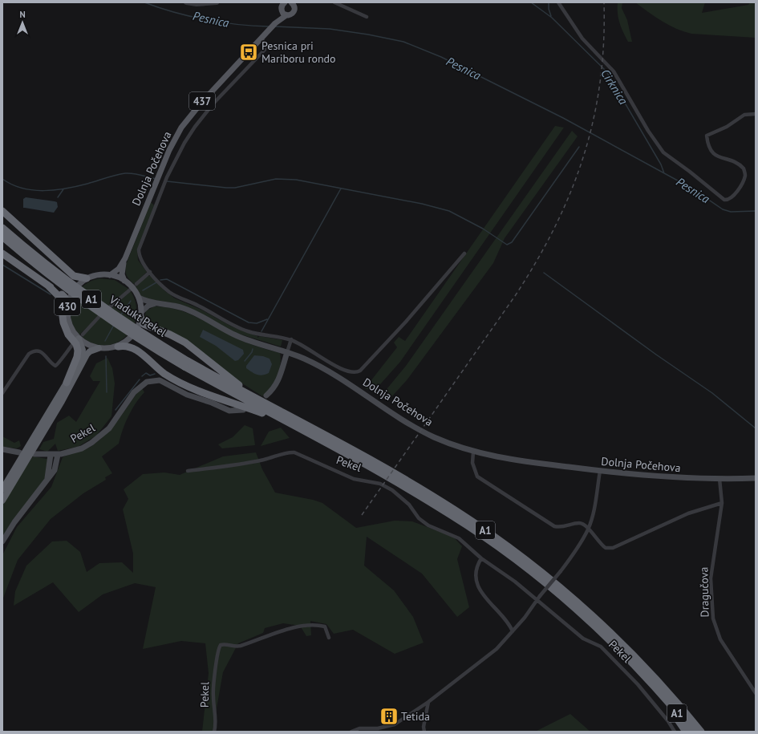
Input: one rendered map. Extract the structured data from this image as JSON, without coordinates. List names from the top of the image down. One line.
{"streets":{"highway":["A1","430","Viadukt Pekel"],"main road":["437","Dolnja Počehova","Pekel"],"street":["Dragučova"]},"crossings":[["437","Dolnja Počehova"],["Dolnja Počehova","430"],["Dolnja Počehova","Dragučova"],["A1","Viadukt Pekel"]],"water":["Pesnica","Cirknica"],"places":{"bus stop":["Pesnica pri Mariboru rondo"],"building":["Tetida"]},"north":"top"}
